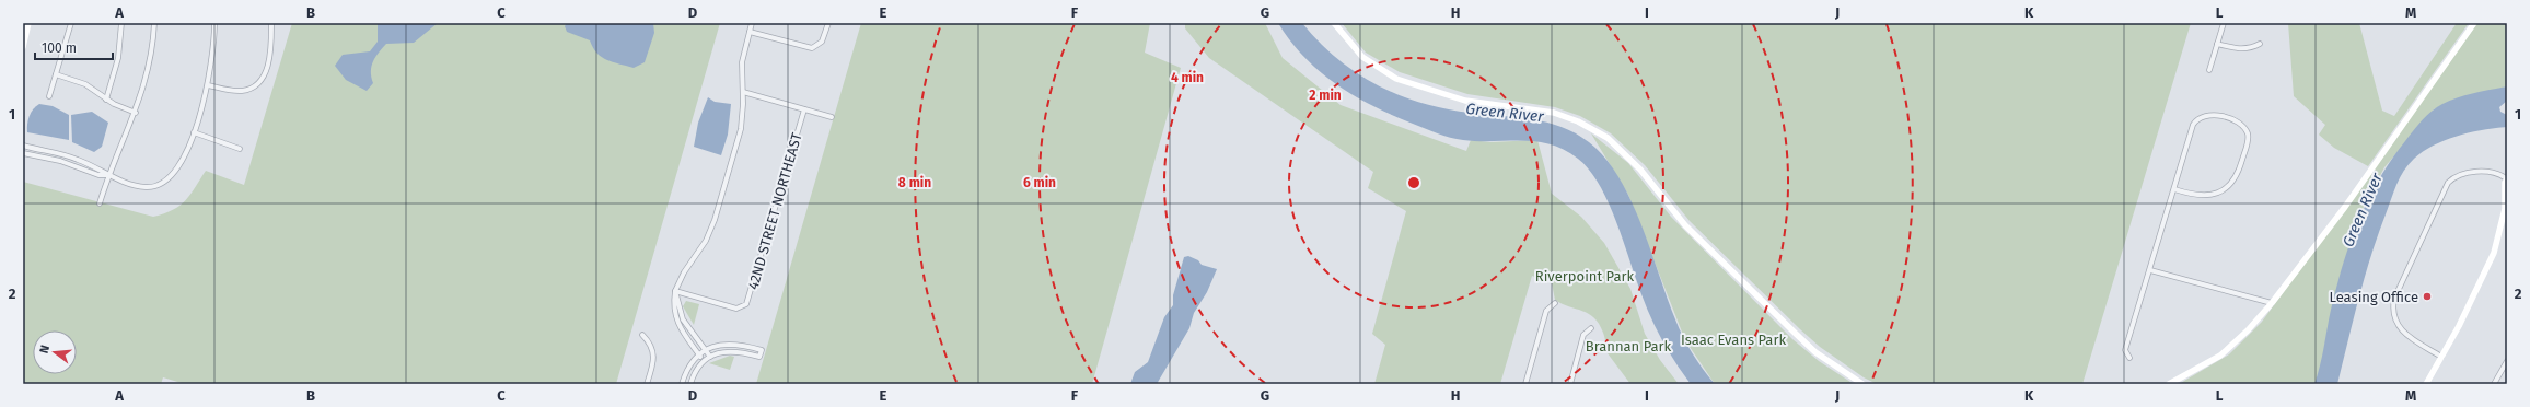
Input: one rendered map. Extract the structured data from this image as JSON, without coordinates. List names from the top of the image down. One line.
{"streets":{"street":["42ND STREET NORTHEAST"]},"water":["Green River"],"parks":["Riverpoint Park","Isaac Evans Park","Brannan Park"],"places":["Leasing Office"],"scale_bar":"100 m","north":"left","grid":{"columns":["A","B","C","D","E","F","G","H","I","J","K","L","M"],"rows":["1","2"]},"rings":["4 min","2 min","6 min","8 min"]}
